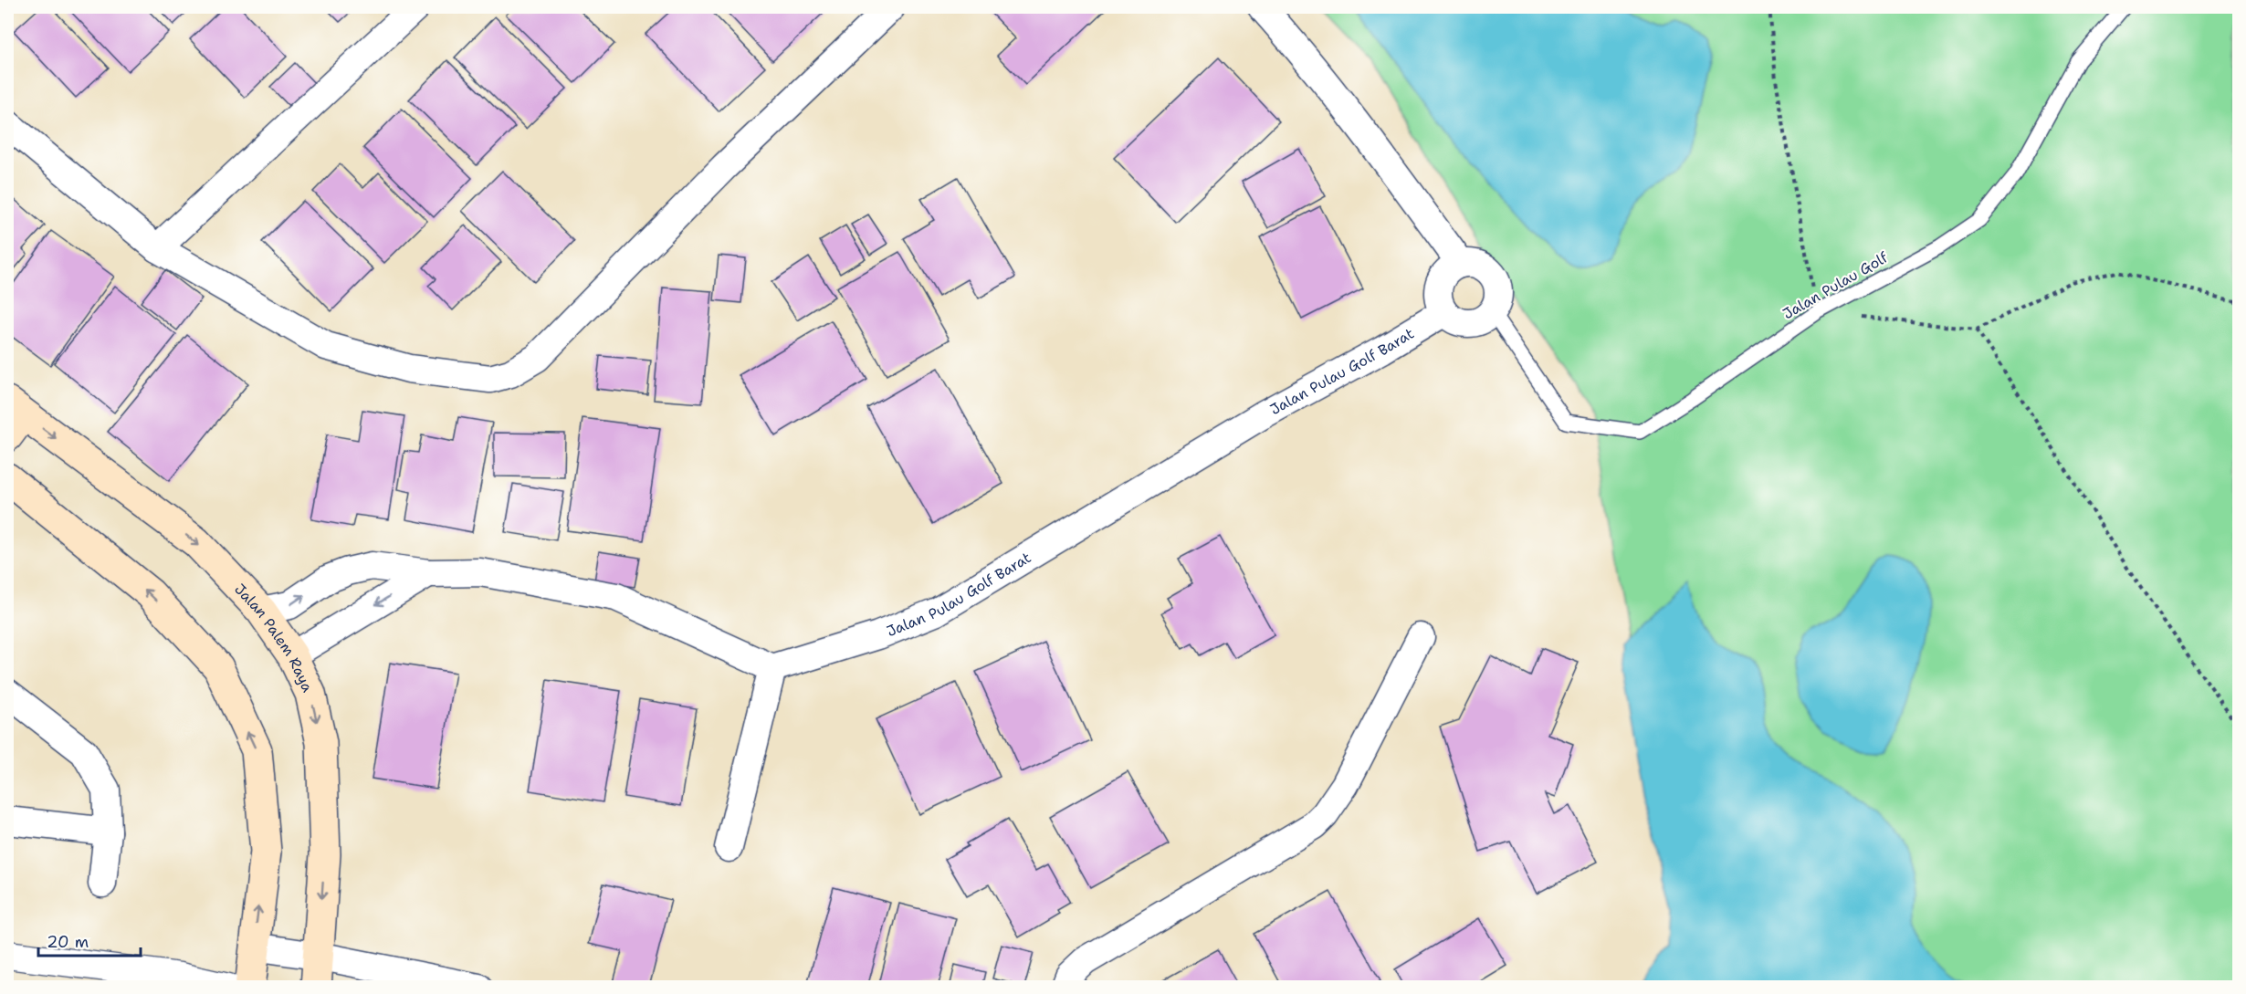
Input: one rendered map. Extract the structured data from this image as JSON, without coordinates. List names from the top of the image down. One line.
{"streets":{"street":["Jalan Pulau Golf Barat","Jalan Palem Raya"],"lane":["Jalan Pulau Golf"]},"crossings":[["Jalan Pulau Golf","Jalan Pulau Golf Barat"]],"scale_bar":"20 m"}
